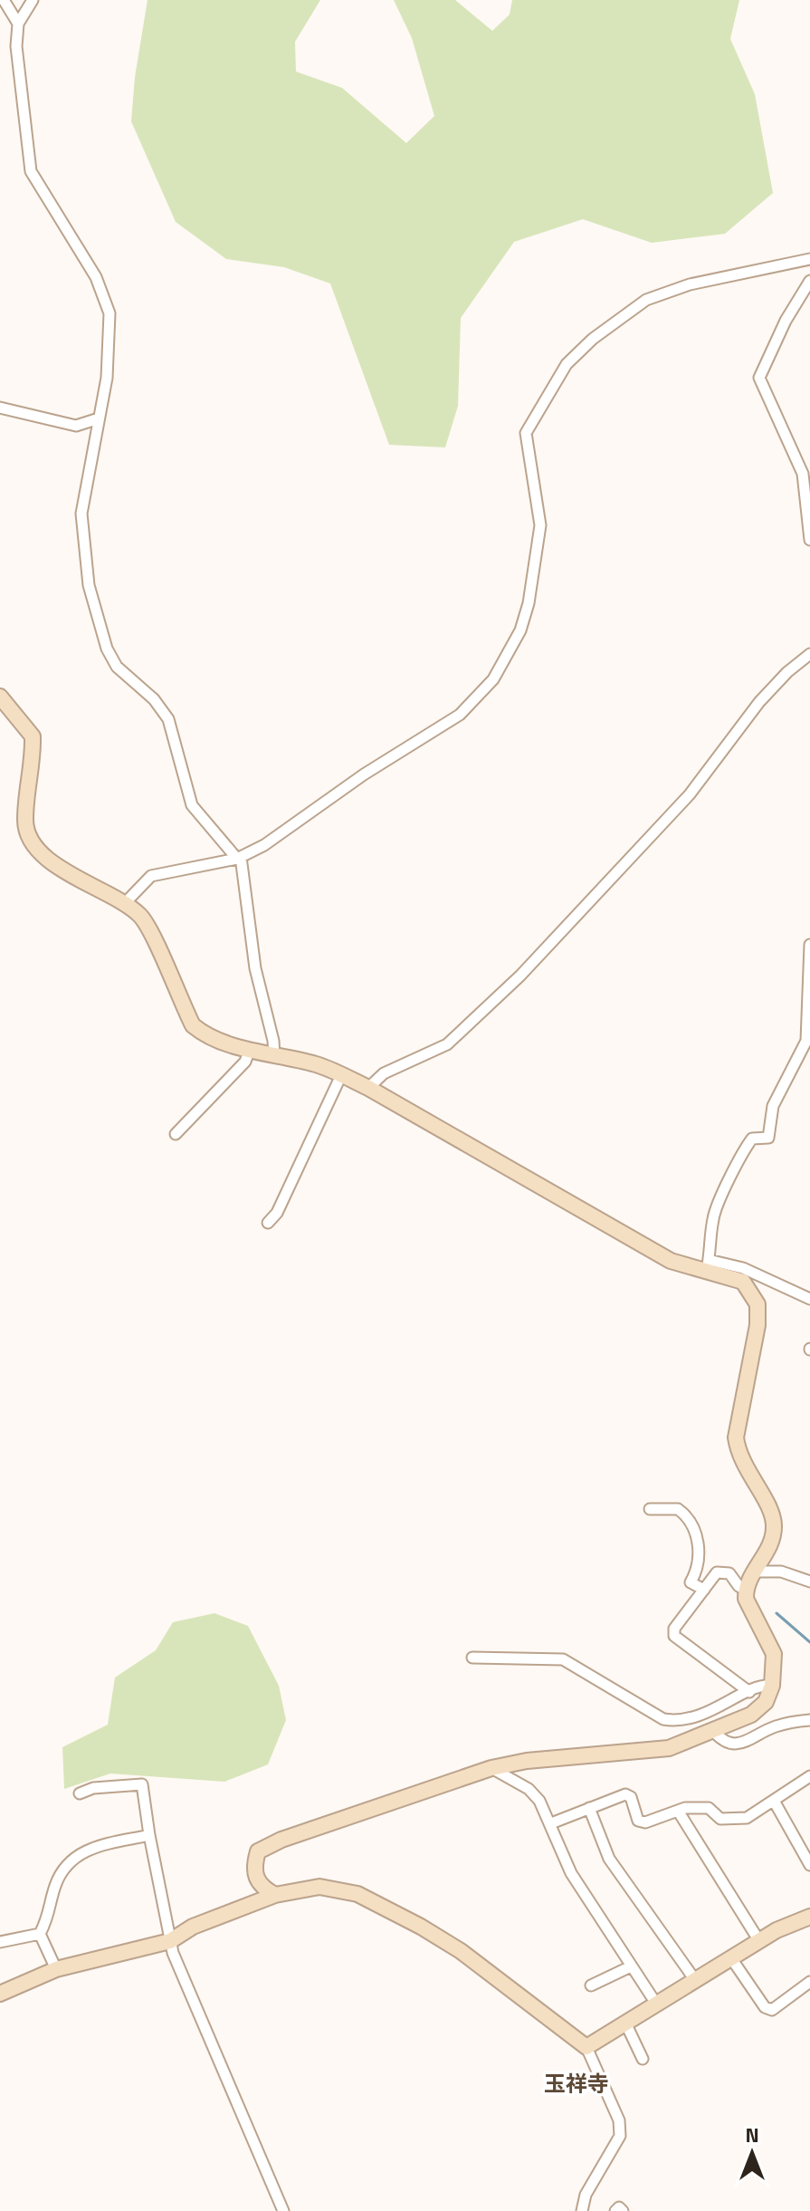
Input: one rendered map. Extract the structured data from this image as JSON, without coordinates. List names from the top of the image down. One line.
{"districts":["玉祥寺"],"north":"top"}
